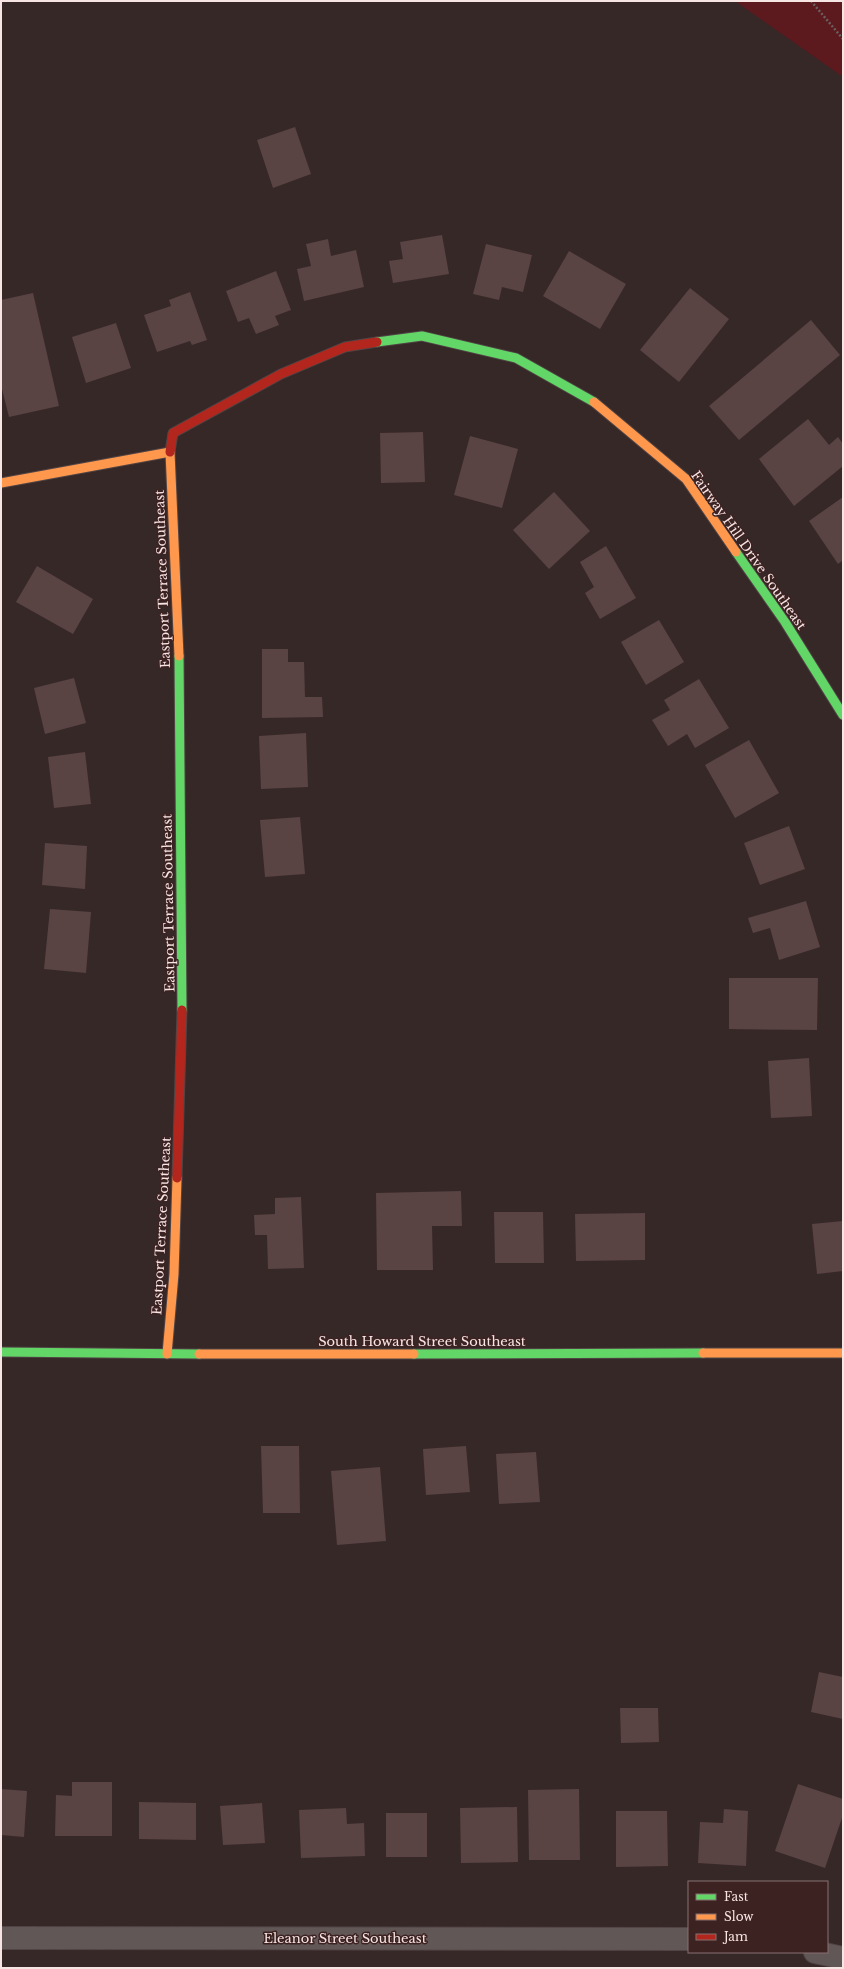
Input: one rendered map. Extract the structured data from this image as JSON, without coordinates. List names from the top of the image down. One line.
{"streets":{"street":["Fairway Hill Drive Southeast","Eastport Terrace Southeast","South Howard Street Southeast","Eleanor Street Southeast"]},"crossings":[["Fairway Hill Drive Southeast","Eastport Terrace Southeast"],["Eastport Terrace Southeast","South Howard Street Southeast"]],"legend":["Fast","Slow","Jam"]}
